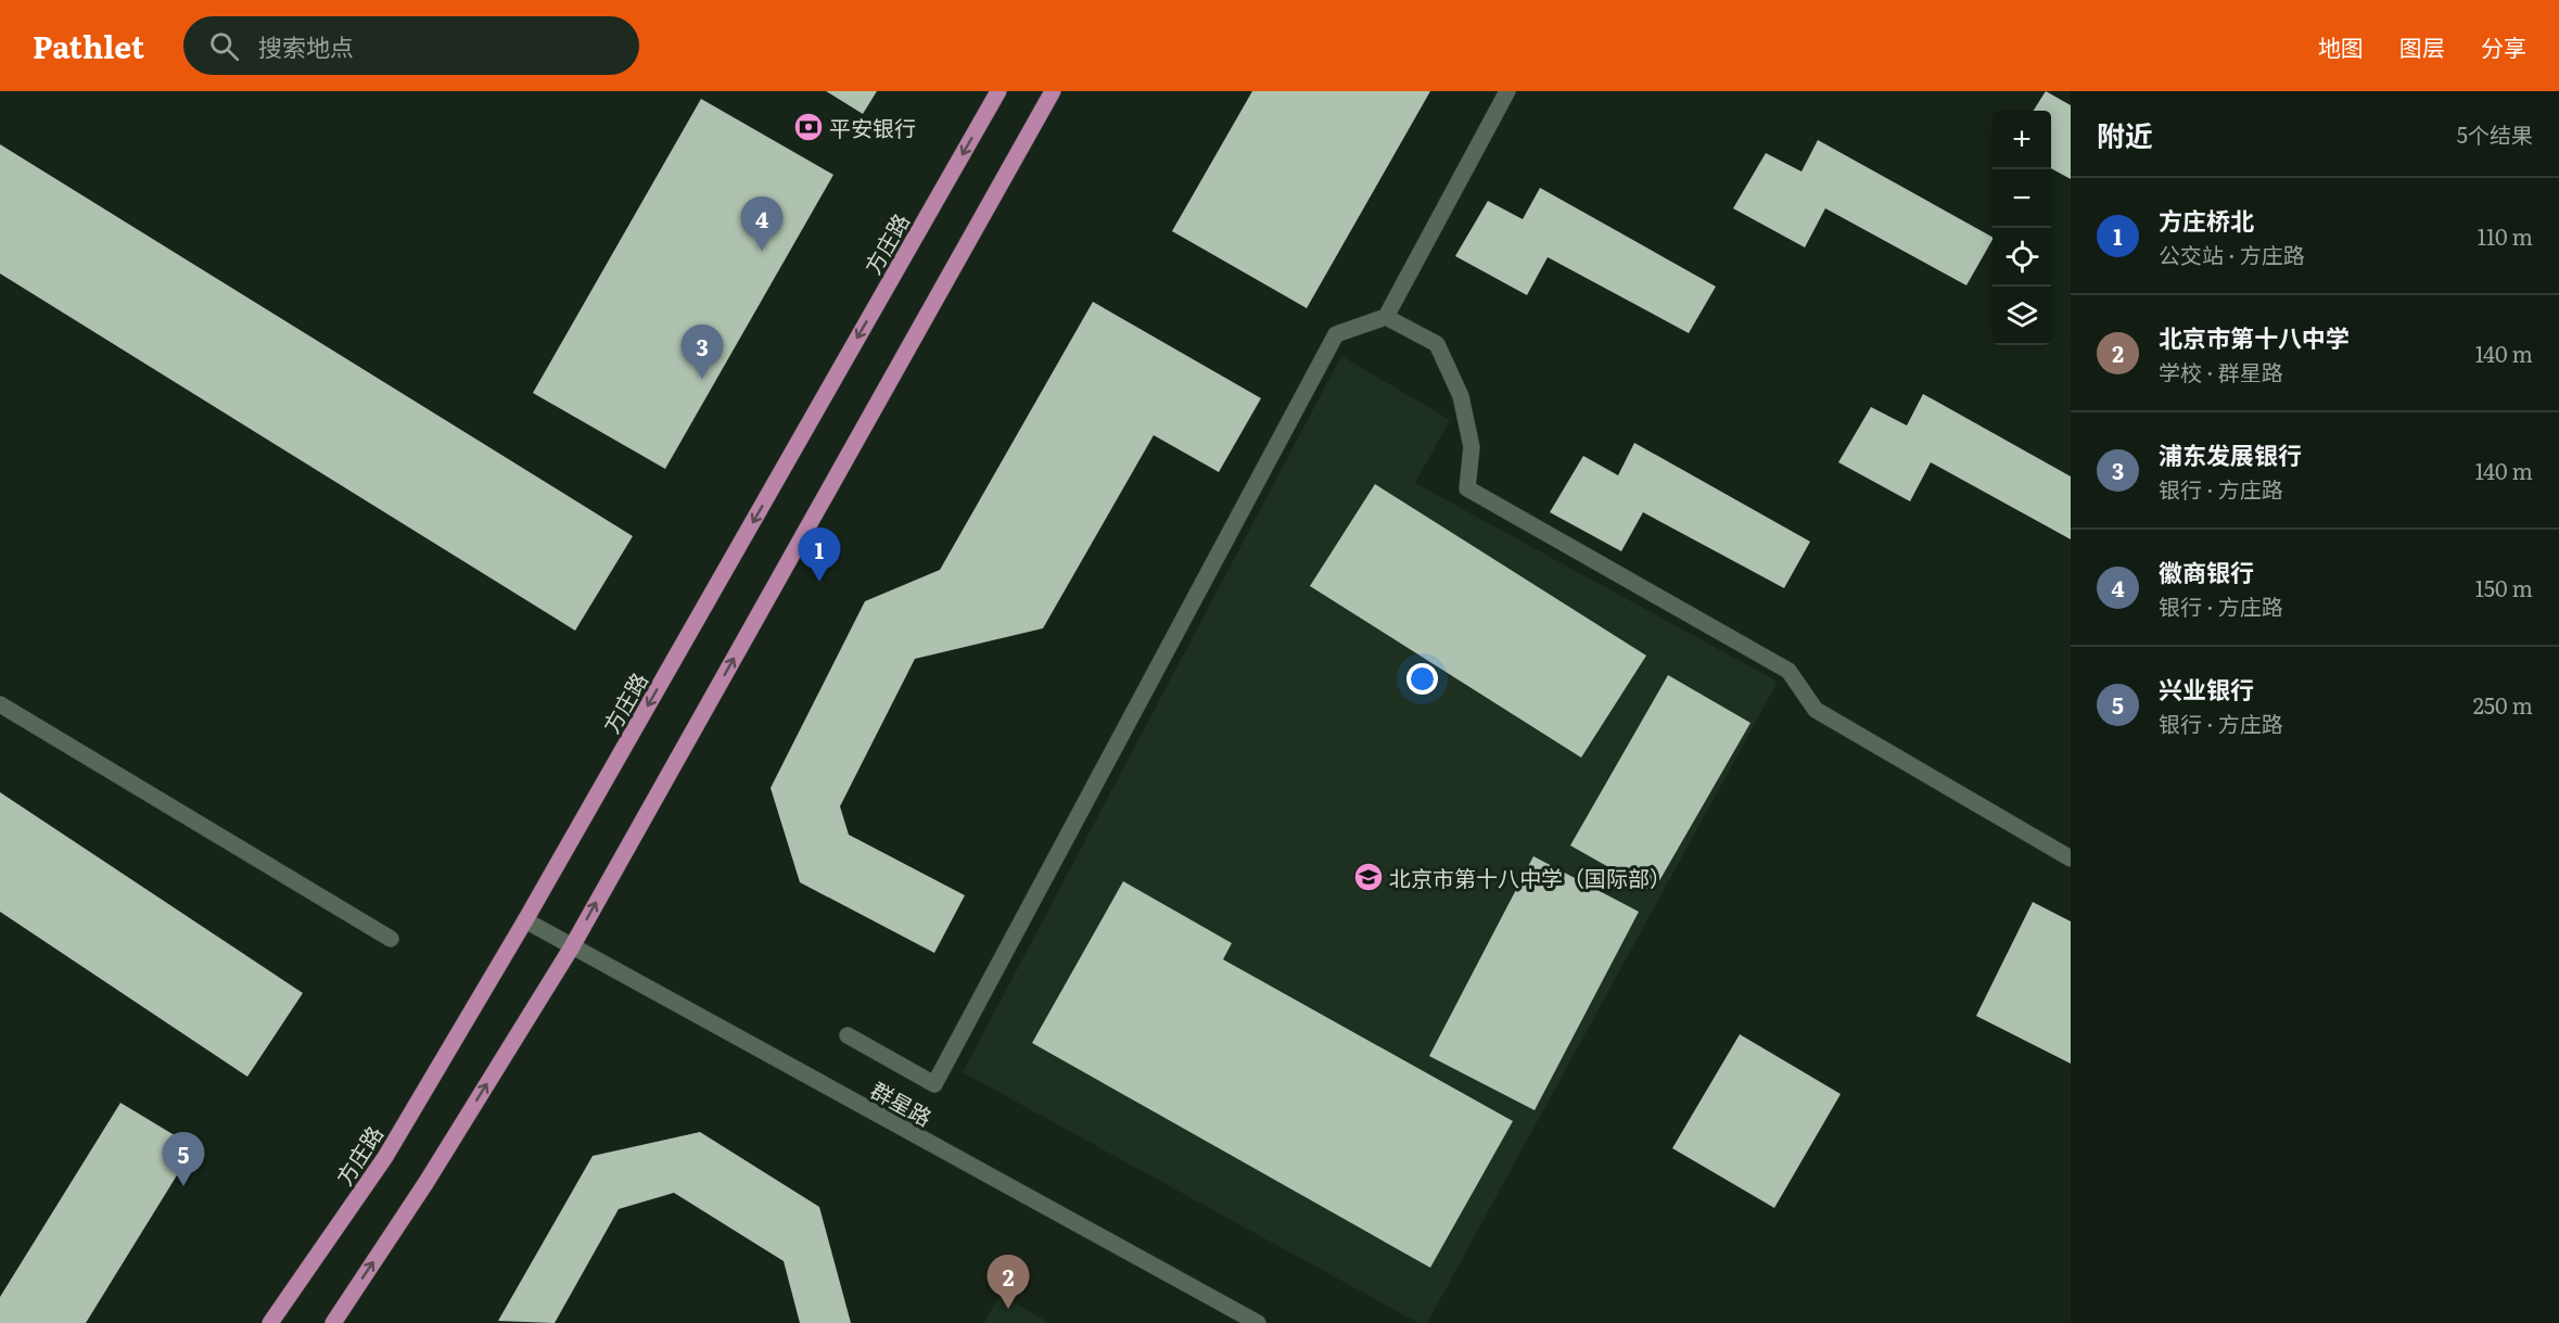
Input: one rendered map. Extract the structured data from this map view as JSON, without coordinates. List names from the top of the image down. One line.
{"streets":{"main road":["方庄路"],"street":["群星路"]},"crossings":[["方庄路","群星路"]],"places":{"bank":["平安银行"],"school or university":["北京市第十八中学（国际部）"]},"page":{"header":"Pathlet","search":"搜索地点","nav":["地图","图层","分享"],"heading":["附近","5个结果"],"map_buttons":["+","−"],"list":[{"mark":"1","name":"方庄桥北","note":"公交站 · 方庄路","value":"110 m"},{"mark":"2","name":"北京市第十八中学","note":"学校 · 群星路","value":"140 m"},{"mark":"3","name":"浦东发展银行","note":"银行 · 方庄路","value":"140 m"},{"mark":"4","name":"徽商银行","note":"银行 · 方庄路","value":"150 m"},{"mark":"5","name":"兴业银行","note":"银行 · 方庄路","value":"250 m"}],"pins":["4","3","1","5","2"]}}
